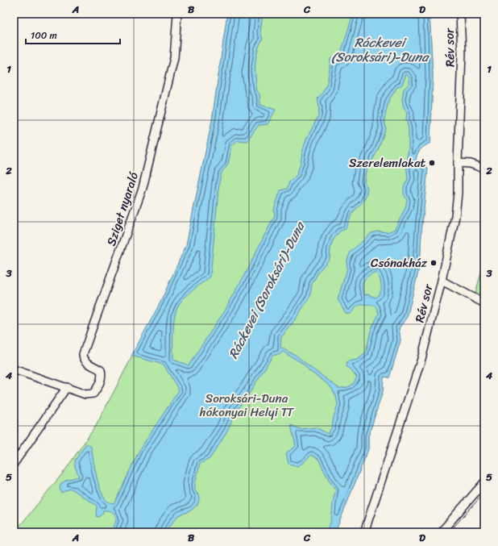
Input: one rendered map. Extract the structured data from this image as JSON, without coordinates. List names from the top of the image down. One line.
{"streets":{"street":["Rév sor","Sziget nyaraló"]},"water":["Ráckevei (Soroksári)-Duna"],"parks":["Soroksári-Duna hókonyai Helyi TT"],"places":["Szerelemlakat","Csónakház"],"scale_bar":"100 m","grid":{"columns":["A","B","C","D"],"rows":["1","2","3","4","5"]}}
